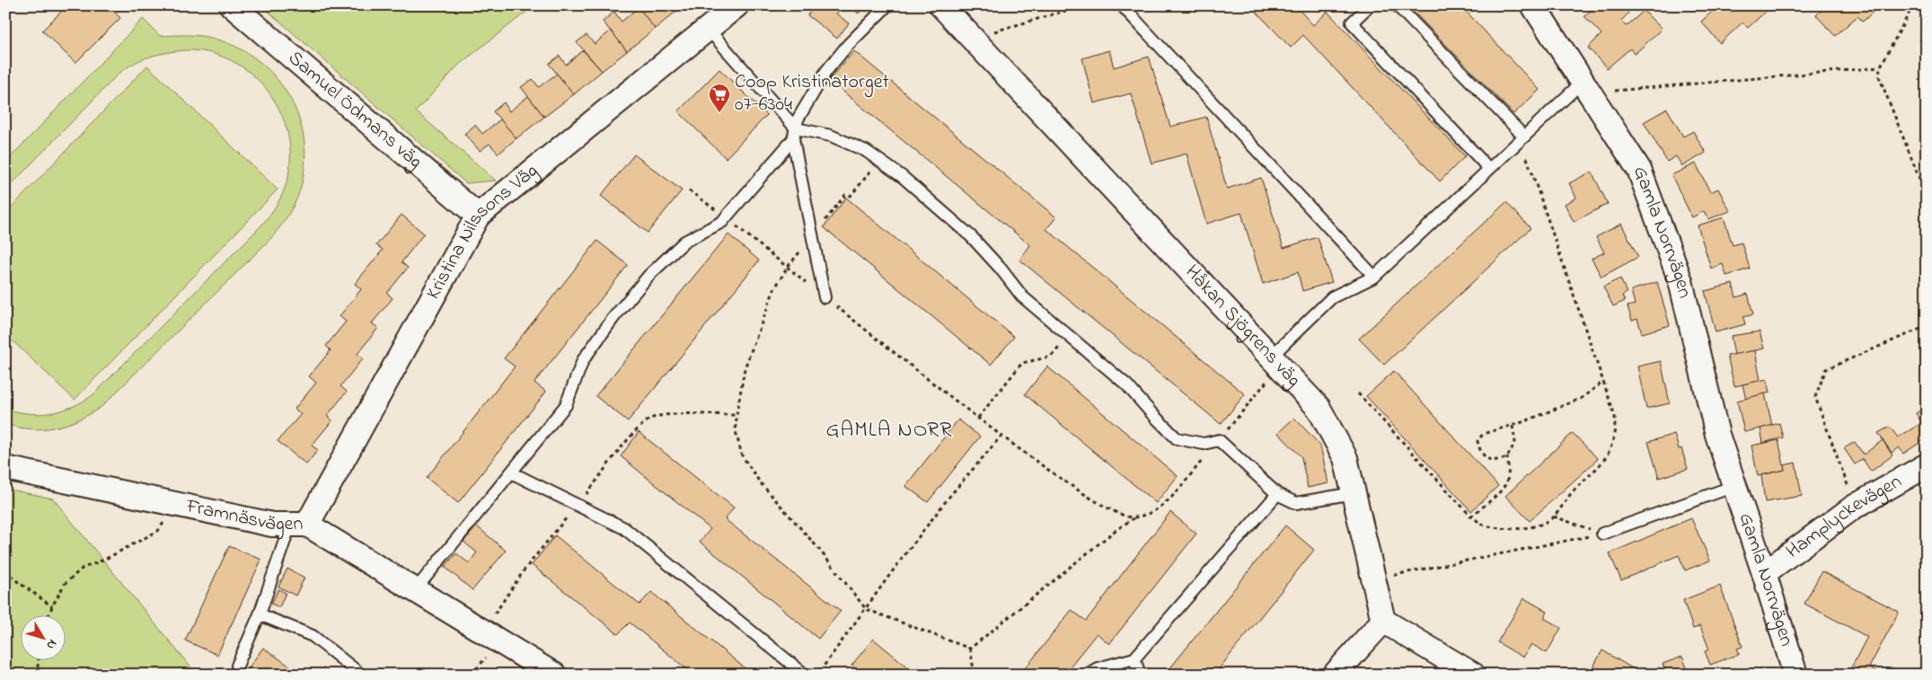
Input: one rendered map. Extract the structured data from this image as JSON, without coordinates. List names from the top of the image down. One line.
{"streets":{"street":["Samuel Ödmans väg","Kristina Nilssons Väg","Gamla Norrvägen","Håkan Sjögrens väg","Framnäsvägen","Hamplyckevägen"]},"crossings":[["Samuel Ödmans väg","Kristina Nilssons Väg"],["Kristina Nilssons Väg","Framnäsvägen"],["Gamla Norrvägen","Hamplyckevägen"]],"districts":["GAMLA NORR"],"places":{"supermarket":["Coop Kristinatorget 07-6304"]},"north":"bottom right"}
